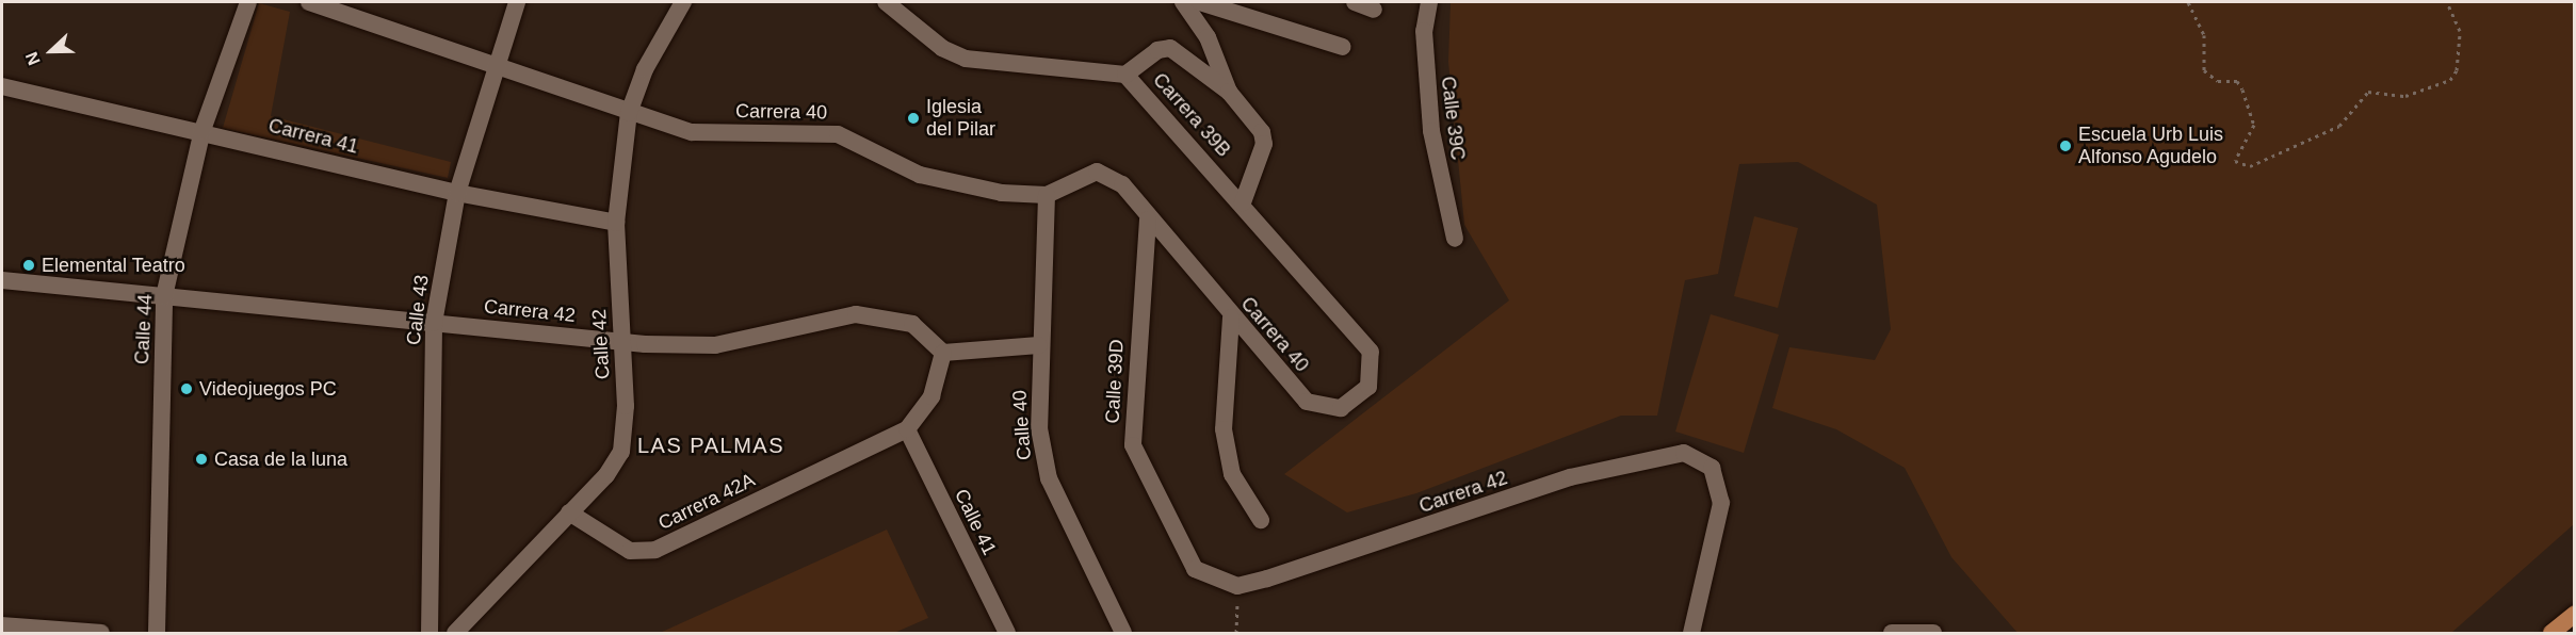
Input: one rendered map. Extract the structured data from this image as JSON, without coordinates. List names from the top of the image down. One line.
{"streets":{"street":["Carrera 40","Carrera 39B","Calle 39C","Carrera 41","Calle 43","Carrera 42","Calle 44","Calle 42","Calle 39D","Calle 40","Carrera 42A","Calle 41"]},"crossings":[["Carrera 40","Carrera 39B"],["Carrera 40","Calle 43"],["Carrera 40","Calle 42"],["Carrera 40","Calle 39D"],["Carrera 40","Calle 40"],["Carrera 41","Calle 43"],["Carrera 41","Calle 44"],["Carrera 41","Calle 42"],["Calle 43","Carrera 42"],["Carrera 42","Calle 44"],["Carrera 42","Calle 42"],["Carrera 42","Calle 39D"],["Carrera 42","Carrera 42A"],["Calle 42","Carrera 42A"],["Carrera 42A","Calle 41"]],"districts":["LAS PALMAS"],"places":["Iglesia del Pilar","Escuela Urb Luis Alfonso Agudelo","Elemental Teatro","Videojuegos PC","Casa de la luna"],"north":"left"}
